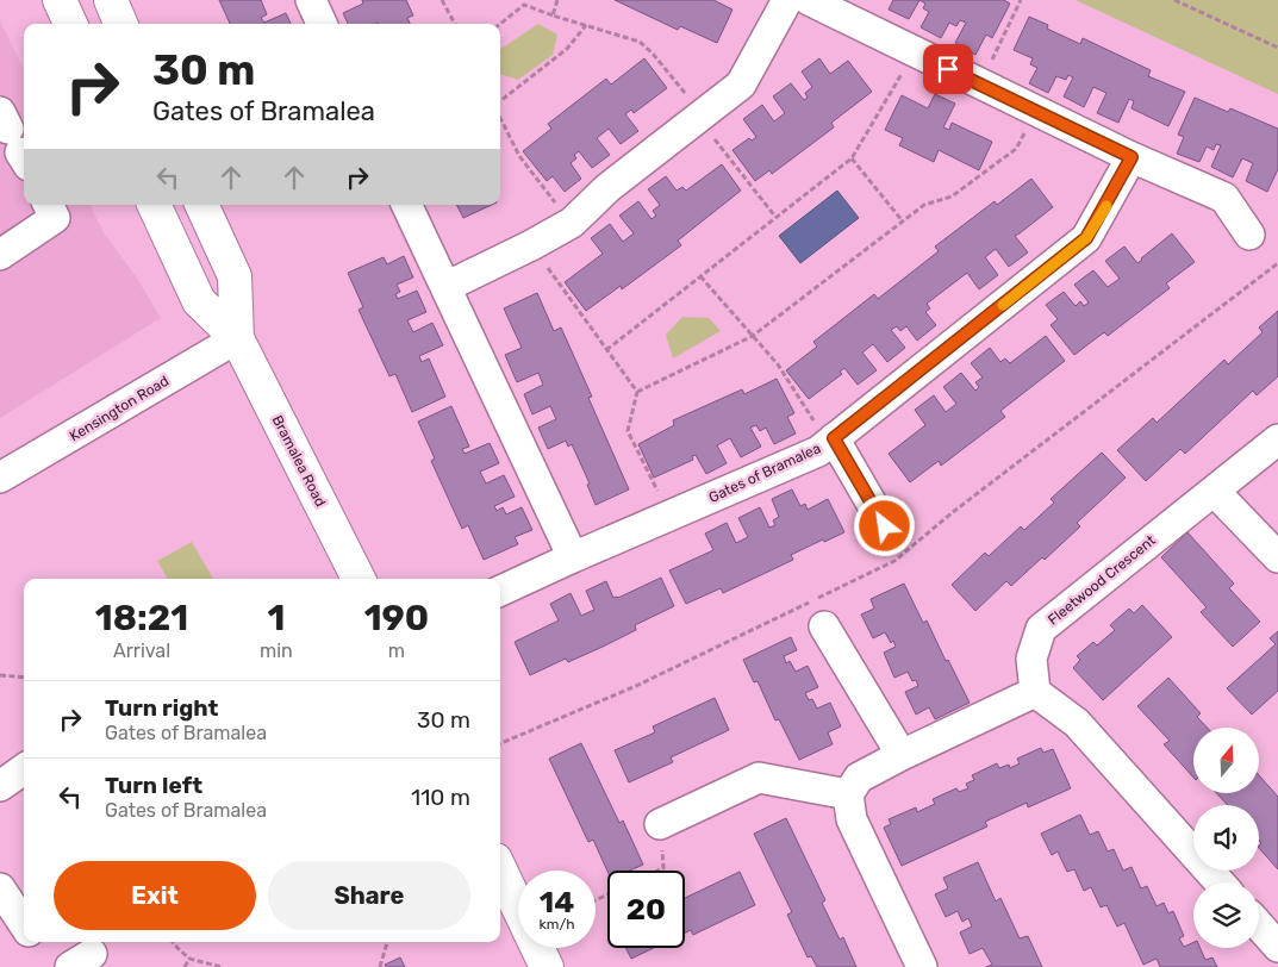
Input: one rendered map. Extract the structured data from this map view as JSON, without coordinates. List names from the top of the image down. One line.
{"streets":{"main road":["Bramalea Road"],"street":["Kensington Road","Gates of Bramalea","Fleetwood Crescent"]},"crossings":[["Kensington Road","Bramalea Road"]],"north":"top","page":{"turn":["30 m","Gates of Bramalea"],"eta":["18:21","Arrival","1","min","190","m"],"list":[{"name":"Turn right","note":"Gates of Bramalea","value":"30 m"},{"name":"Turn left","note":"Gates of Bramalea","value":"110 m"}],"buttons":["Exit","Share"],"speed":"14 km/h","limit":"20"}}
